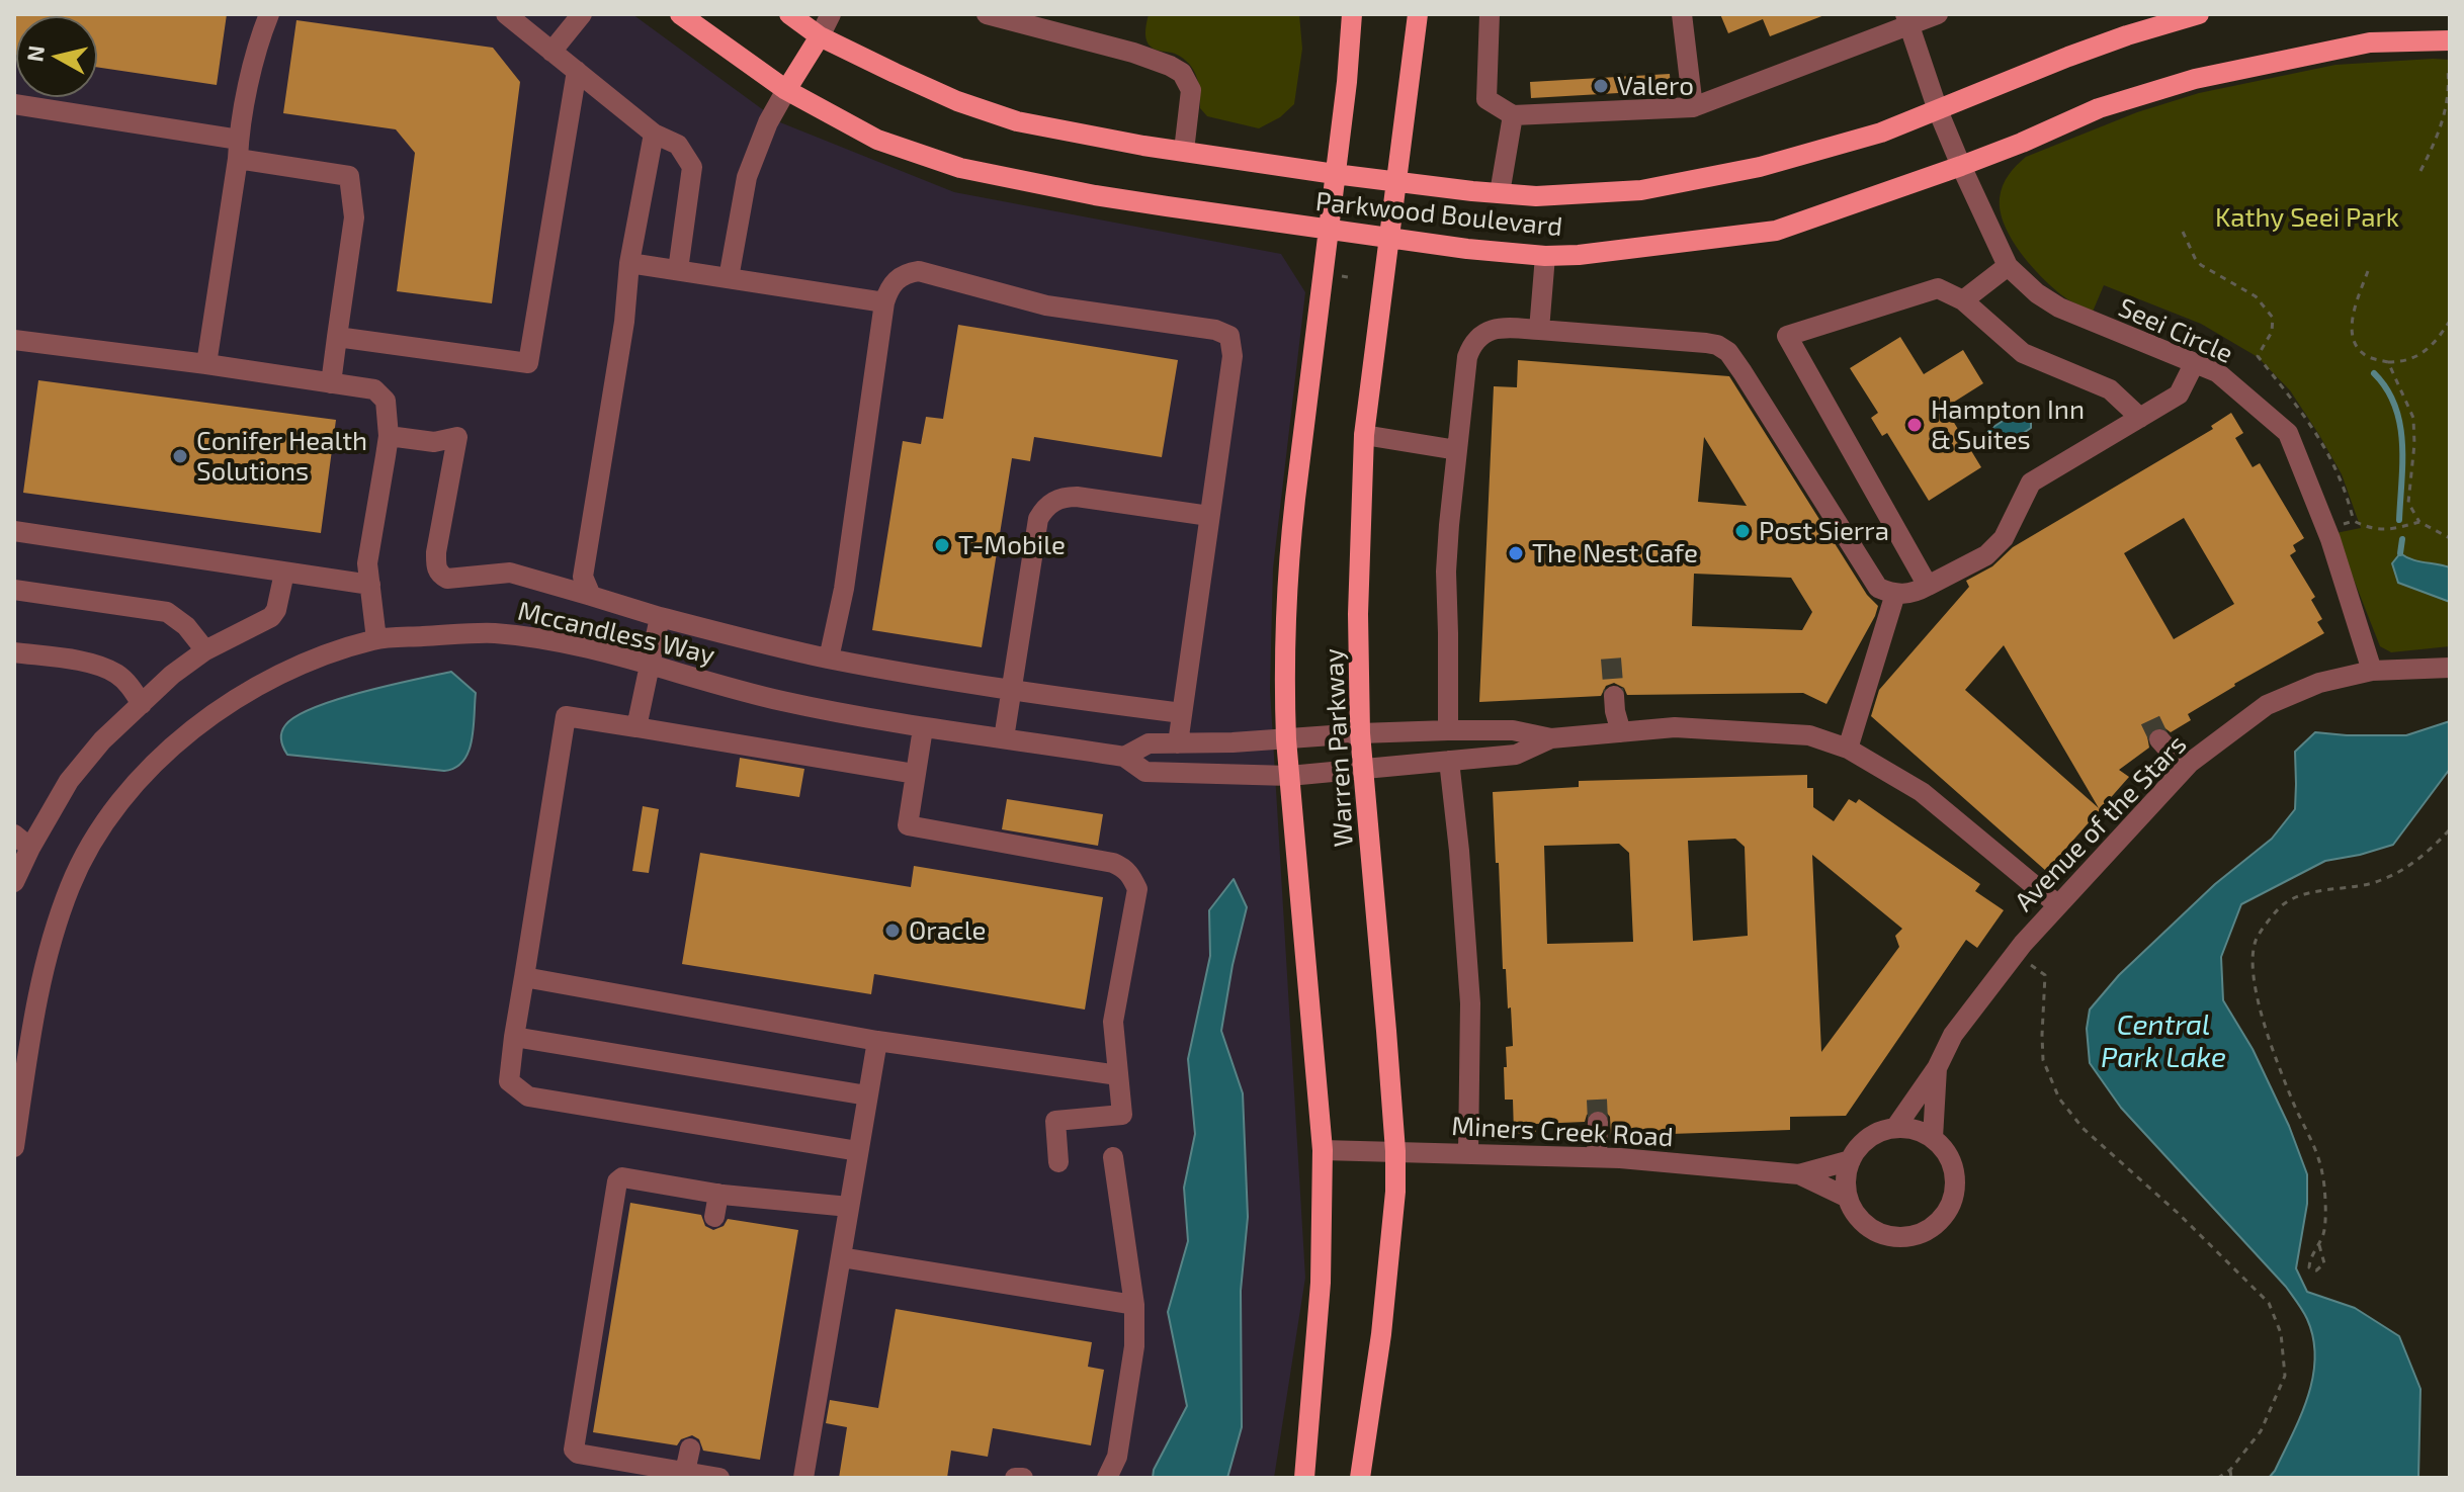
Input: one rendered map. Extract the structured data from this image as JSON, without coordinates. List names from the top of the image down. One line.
{"streets":{"main road":["Parkwood Boulevard","Warren Parkway"],"street":["Seei Circle","Mccandless Way","Avenue of the Stars","Miners Creek Road"]},"crossings":[["Parkwood Boulevard","Seei Circle"],["Parkwood Boulevard","Warren Parkway"],["Seei Circle","Avenue of the Stars"],["Mccandless Way","Warren Parkway"],["Warren Parkway","Miners Creek Road"],["Avenue of the Stars","Miners Creek Road"]],"water":["Central Park Lake"],"parks":["Kathy Seei Park"],"places":["Valero","Hampton Inn & Suites","Conifer Health Solutions","Post Sierra","T-Mobile","The Nest Cafe","Oracle"],"north":"left"}
